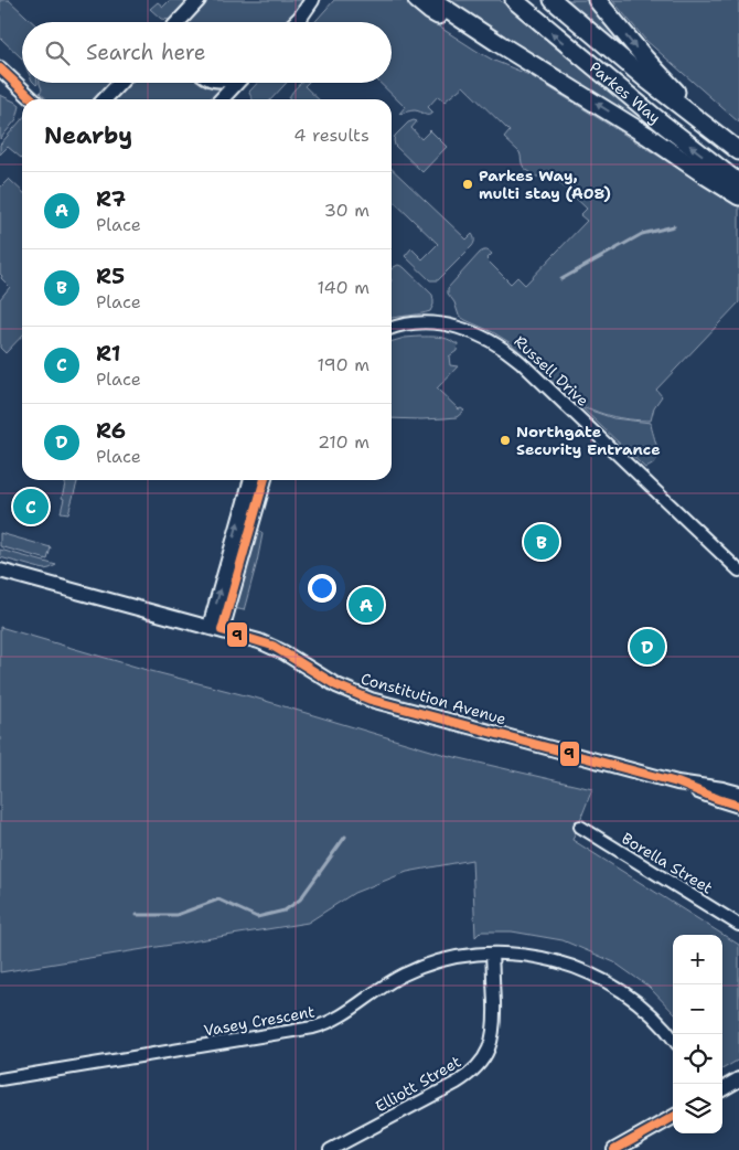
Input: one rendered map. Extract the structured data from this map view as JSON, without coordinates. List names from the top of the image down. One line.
{"streets":{"main road":["Parkes Way"],"street":["Russell Drive","Constitution Avenue","Borella Street","Vasey Crescent","Elliott Street"]},"crossings":[["Vasey Crescent","Elliott Street"]],"places":["Parkes Way, multi stay (A08)","Northgate Security Entrance"],"lines":["transit line 9"],"page":{"search":"Search here","heading":["Nearby","4 results"],"list":[{"mark":"A","name":"R7","note":"Place","value":"30 m"},{"mark":"B","name":"R5","note":"Place","value":"140 m"},{"mark":"C","name":"R1","note":"Place","value":"190 m"},{"mark":"D","name":"R6","note":"Place","value":"210 m"}],"pins":["C","B","A","D"],"map_buttons":["+","−"]}}
